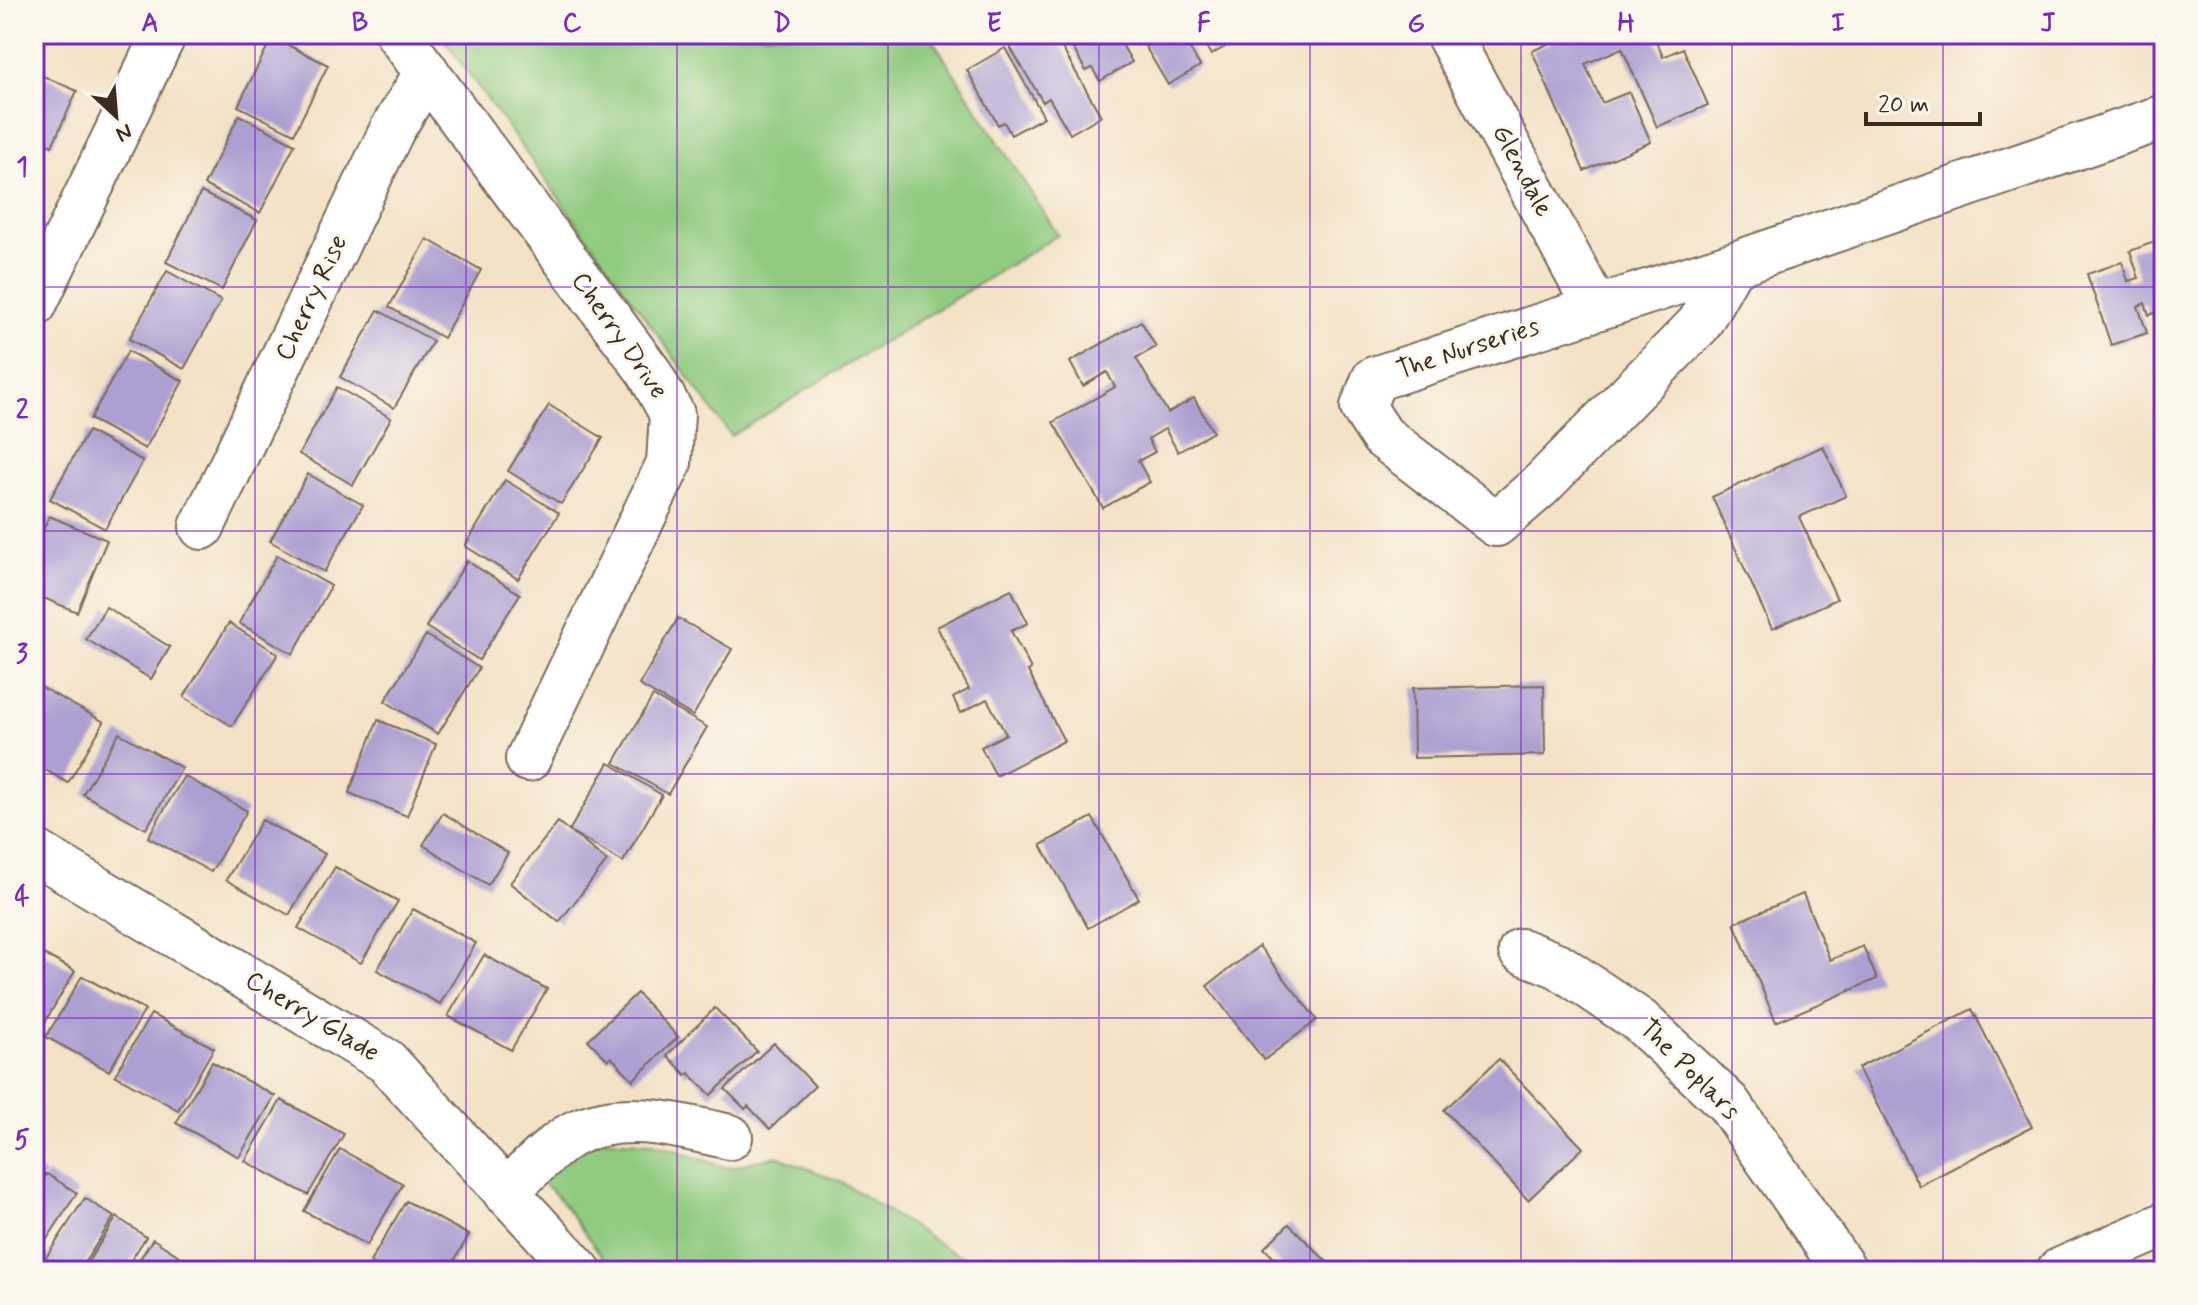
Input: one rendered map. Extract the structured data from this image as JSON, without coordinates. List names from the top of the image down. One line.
{"streets":{"street":["Glendale","Cherry Rise","Cherry Drive","The Nurseries","Cherry Glade","The Poplars"]},"crossings":[["Glendale","The Nurseries"],["Cherry Rise","Cherry Drive"]],"scale_bar":"20 m","north":"bottom right","grid":{"columns":["A","B","C","D","E","F","G","H","I","J"],"rows":["1","2","3","4","5"]}}
